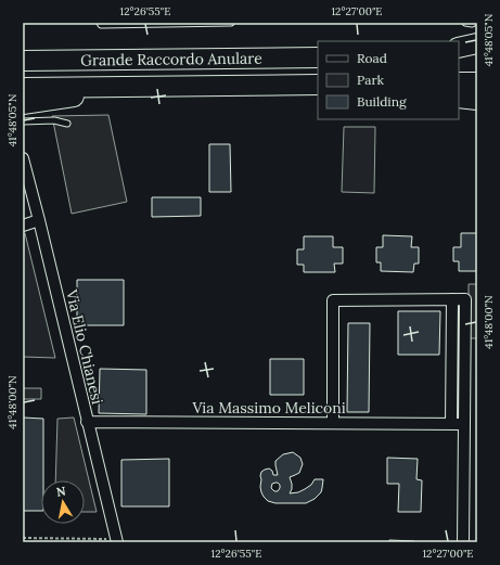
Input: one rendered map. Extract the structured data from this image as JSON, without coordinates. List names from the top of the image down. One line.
{"streets":{"highway":["Grande Raccordo Anulare"],"street":["Via Elio Chianesi","Via Massimo Meliconi"]},"crossings":[["Via Elio Chianesi","Via Massimo Meliconi"]],"legend":["Road","Park","Building"],"north":"top","coordinates":["12°26'55\"E","12°27'00\"E","41°48'05\"N","41°48'00\"N"]}
